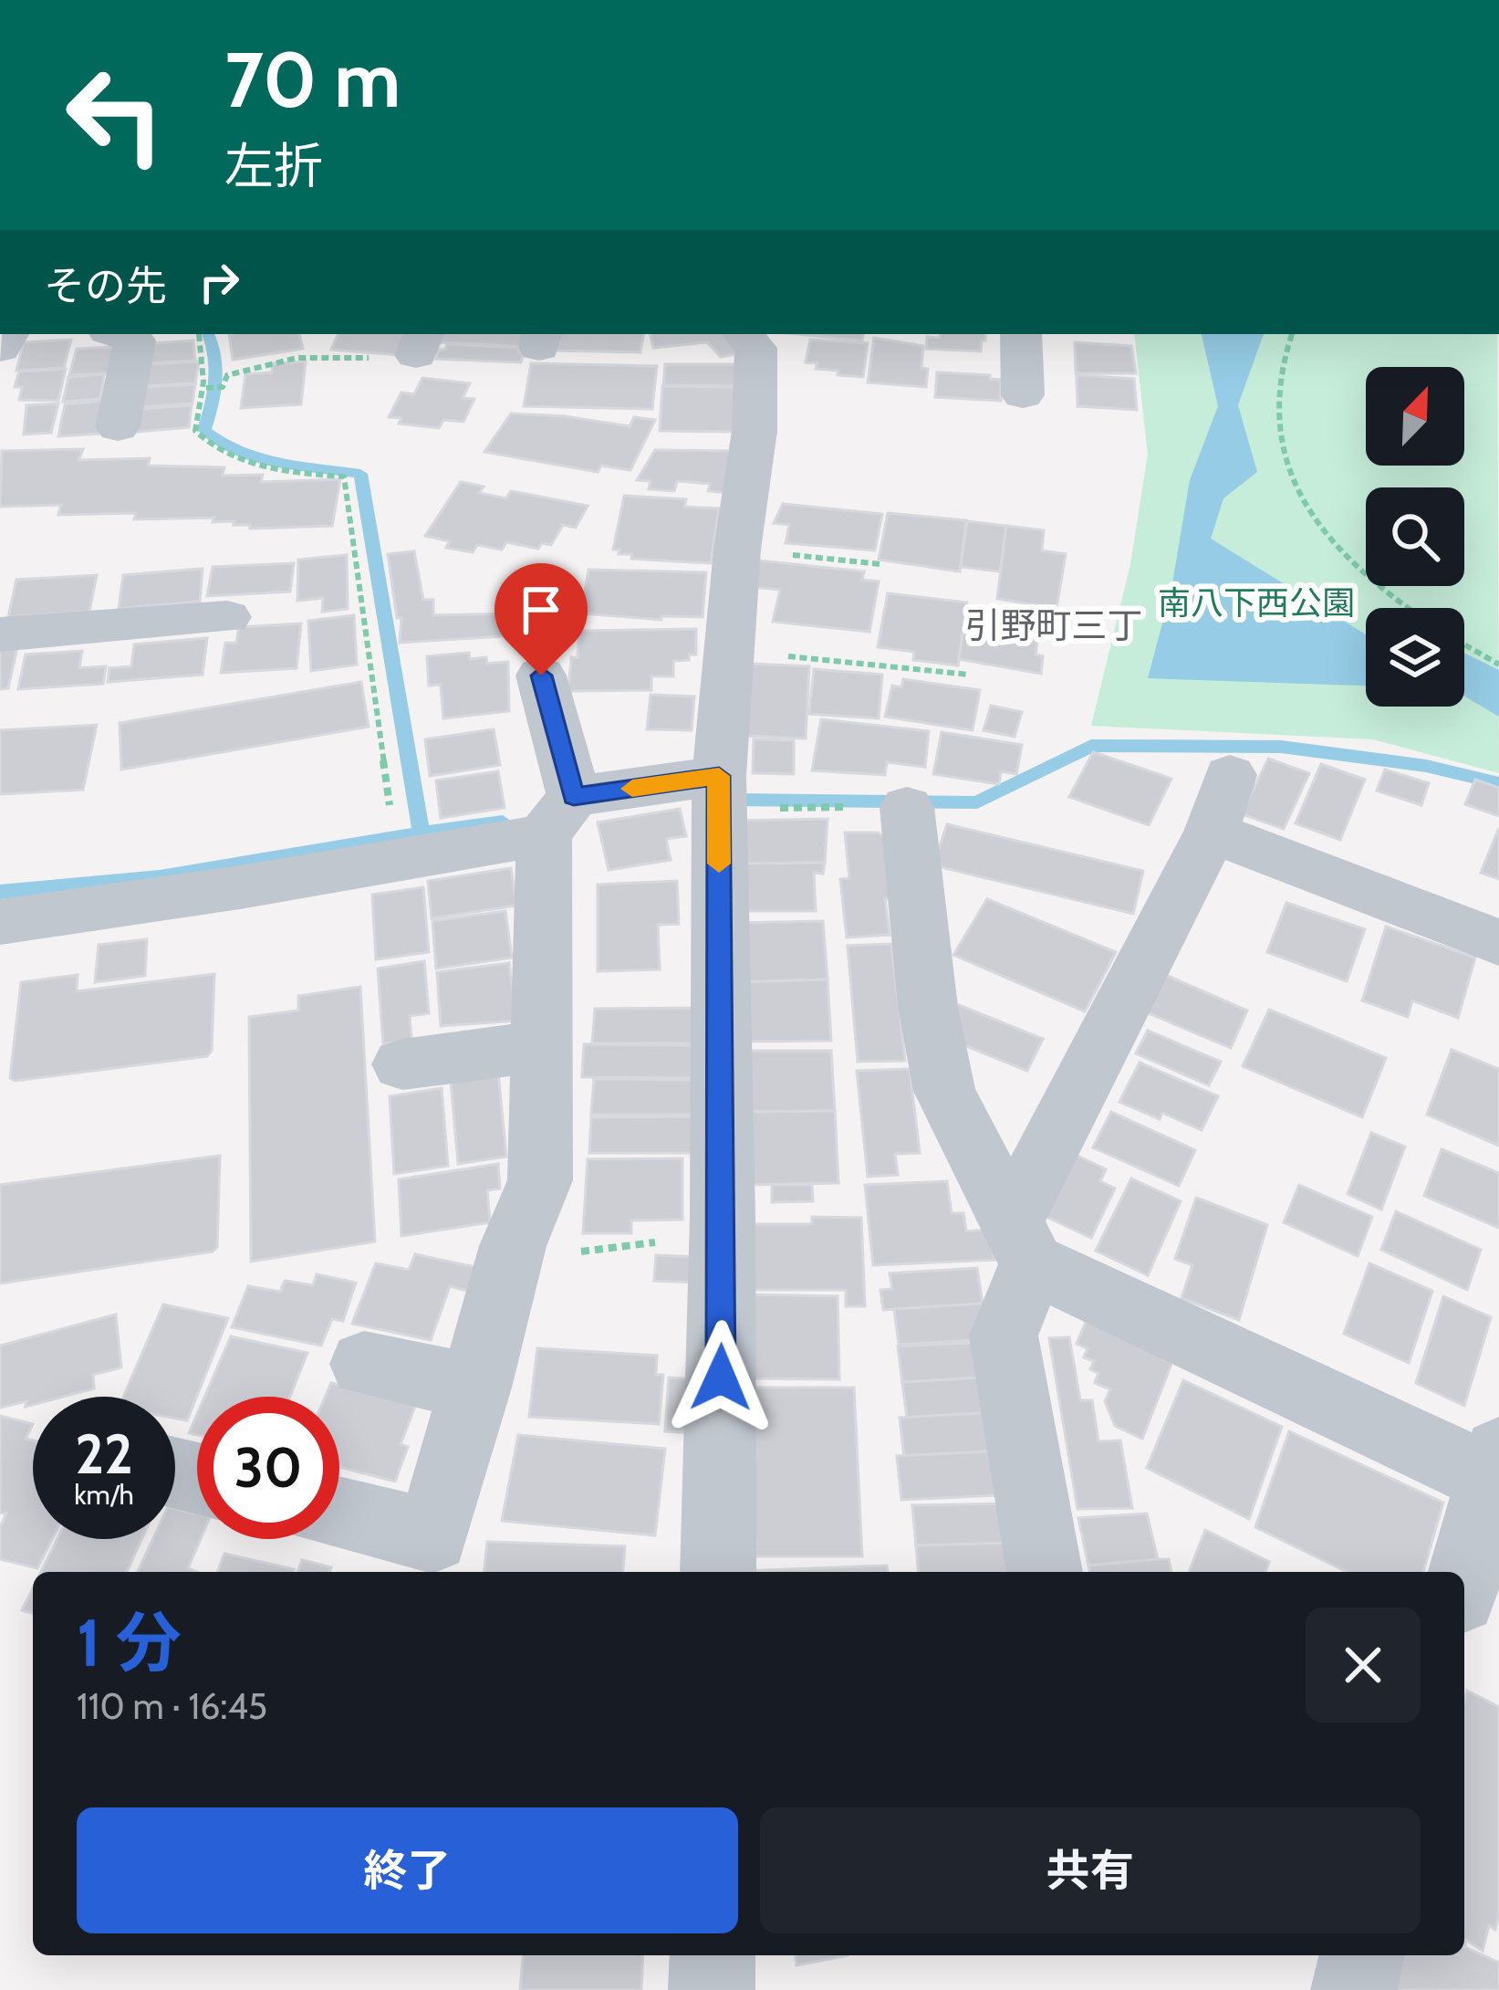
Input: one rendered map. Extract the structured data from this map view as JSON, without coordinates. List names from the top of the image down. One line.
{"districts":["引野町三丁"],"parks":["南八下西公園"],"north":"top right","page":{"turn":["70 m","左折"],"then":"その先","speed":"22 km/h","limit":"30","heading":["1 分","110 m · 16:45"],"buttons":["終了","共有"]}}
